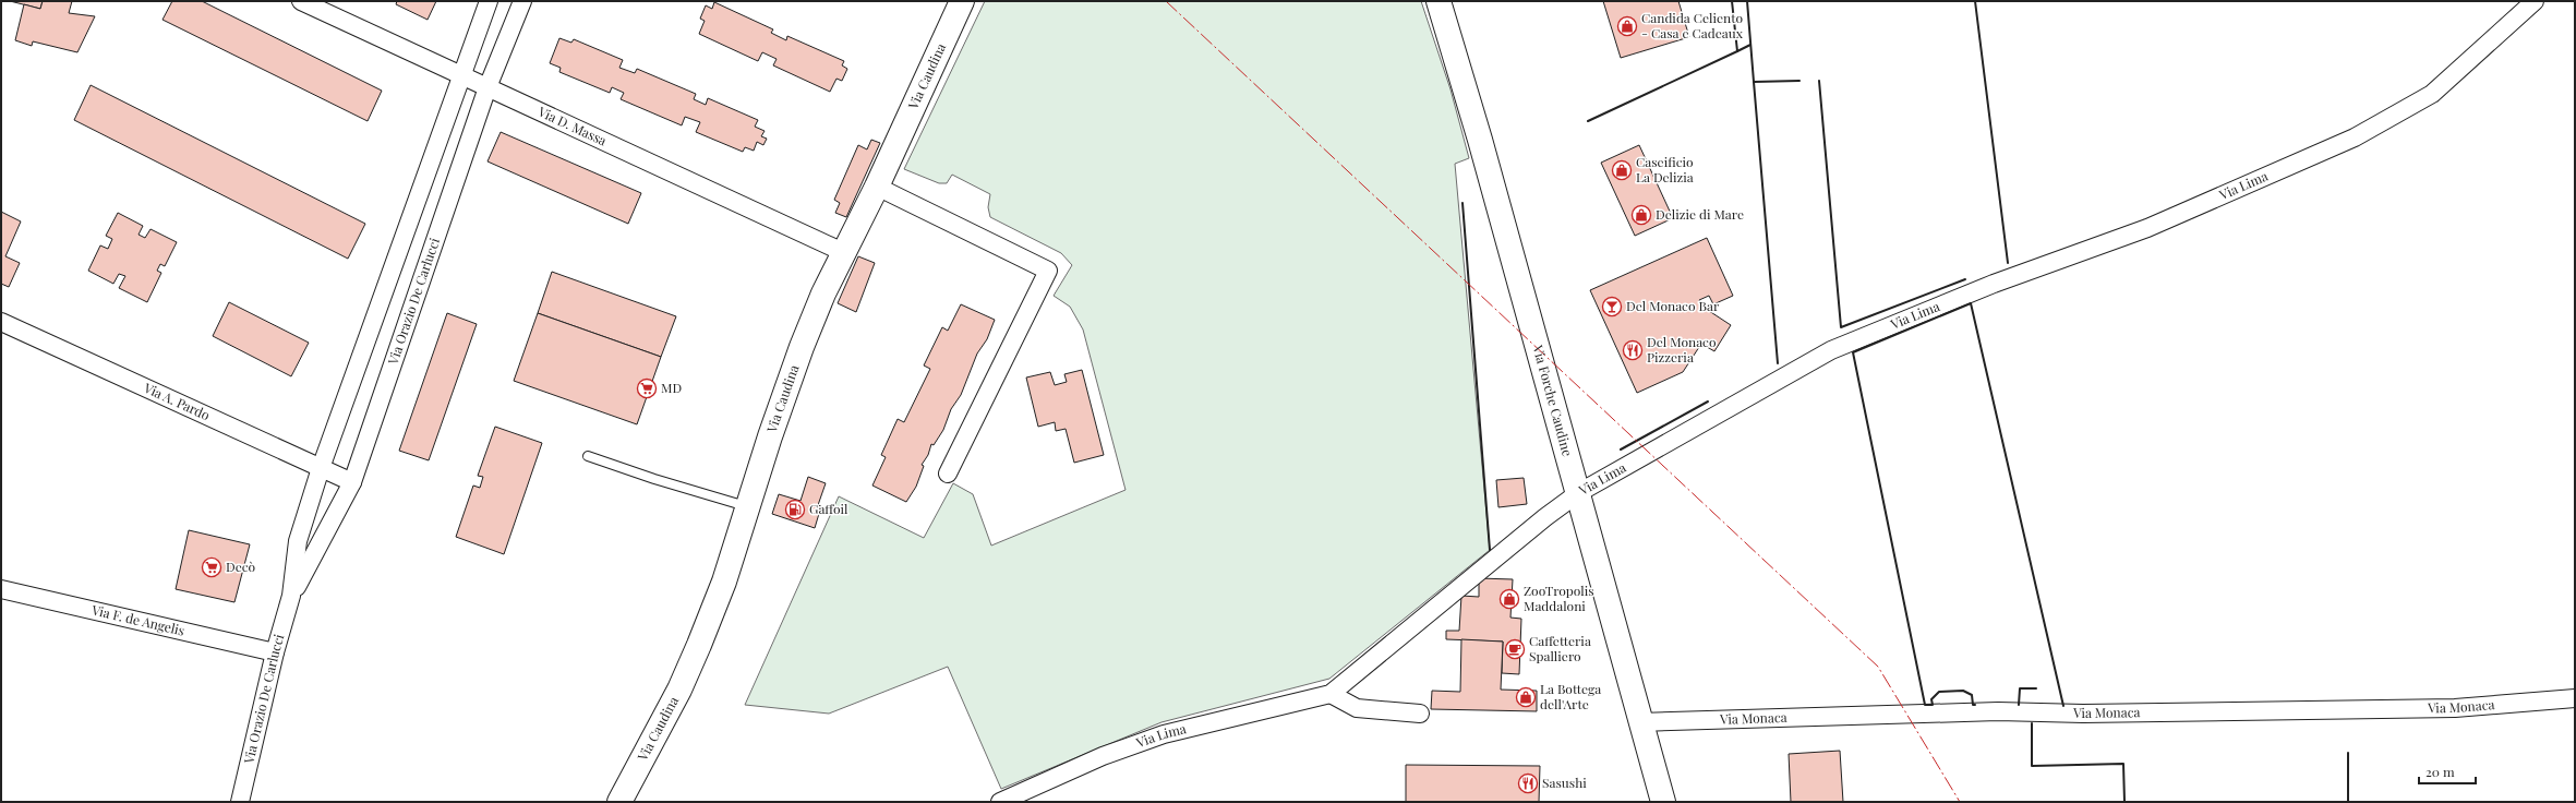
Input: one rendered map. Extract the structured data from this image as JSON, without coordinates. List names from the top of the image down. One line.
{"streets":{"main road":["Via Caudina","Via Forche Caudine"],"street":["Via D. Massa","Via Lima","Via Orazio De Carlucci","Via A. Pardo","Via F. de Angelis","Via Monaca"]},"crossings":[["Via Caudina","Via D. Massa"],["Via D. Massa","Via Orazio De Carlucci"],["Via Lima","Via Forche Caudine"],["Via Orazio De Carlucci","Via A. Pardo"],["Via Orazio De Carlucci","Via F. de Angelis"],["Via Forche Caudine","Via Monaca"]],"places":{"shop":["Candida Celiento - Casa e Cadeaux","Caseificio La Delizia","Delizie di Mare","ZooTropolis Maddaloni","La Bottega dell'Arte"],"bar":["Del Monaco Bar"],"restaurant":["Del Monaco Pizzeria","Sasushi"],"supermarket":["MD","Decò"],"fuel station":["Gaffoil"],"cafe":["Caffetteria Spalliero"]},"scale_bar":"20 m"}
